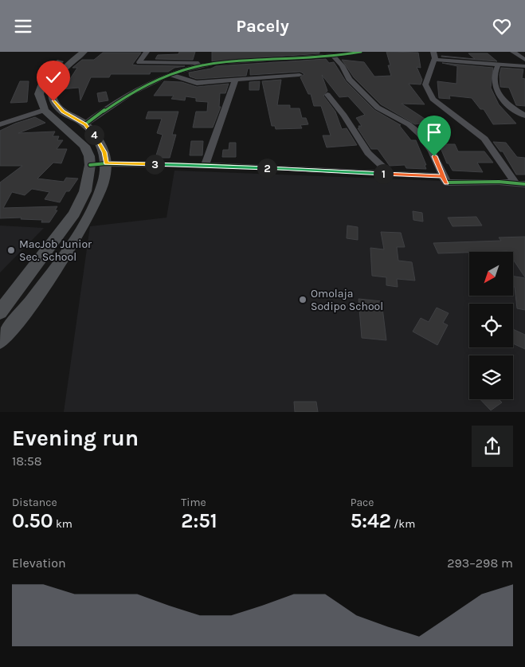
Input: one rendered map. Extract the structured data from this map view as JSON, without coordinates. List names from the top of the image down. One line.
{"places":["MacJob Junior Sec. School","Omolaja Sodipo School"],"north":"bottom left","page":{"header":"Pacely","pins":["4","3","2","1"],"heading":["Evening run","18:58"],"stats":[["Distance","0.50 km"],["Time","2:51"],["Pace","5:42 /km"]],"chart":["Elevation","293–298 m"]}}
